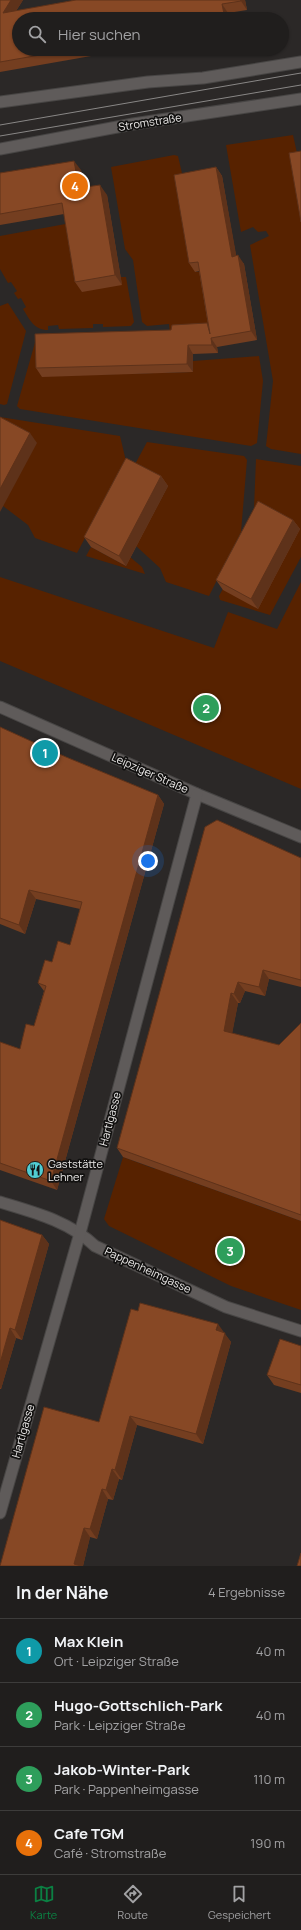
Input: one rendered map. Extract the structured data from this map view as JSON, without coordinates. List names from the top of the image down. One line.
{"streets":{"street":["Stromstraße","Leipziger Straße","Hartlgasse","Pappenheimgasse"]},"crossings":[["Leipziger Straße","Hartlgasse"],["Hartlgasse","Pappenheimgasse"]],"places":{"restaurant":["Gaststätte Lehner"]},"page":{"search":"Hier suchen","pins":["4","2","1","3"],"heading":["In der Nähe","4 Ergebnisse"],"list":[{"mark":"1","name":"Max Klein","note":"Ort · Leipziger Straße","value":"40 m"},{"mark":"2","name":"Hugo-Gottschlich-Park","note":"Park · Leipziger Straße","value":"40 m"},{"mark":"3","name":"Jakob-Winter-Park","note":"Park · Pappenheimgasse","value":"110 m"},{"mark":"4","name":"Cafe TGM","note":"Café · Stromstraße","value":"190 m"}],"nav":["Karte","Route","Gespeichert"]}}
